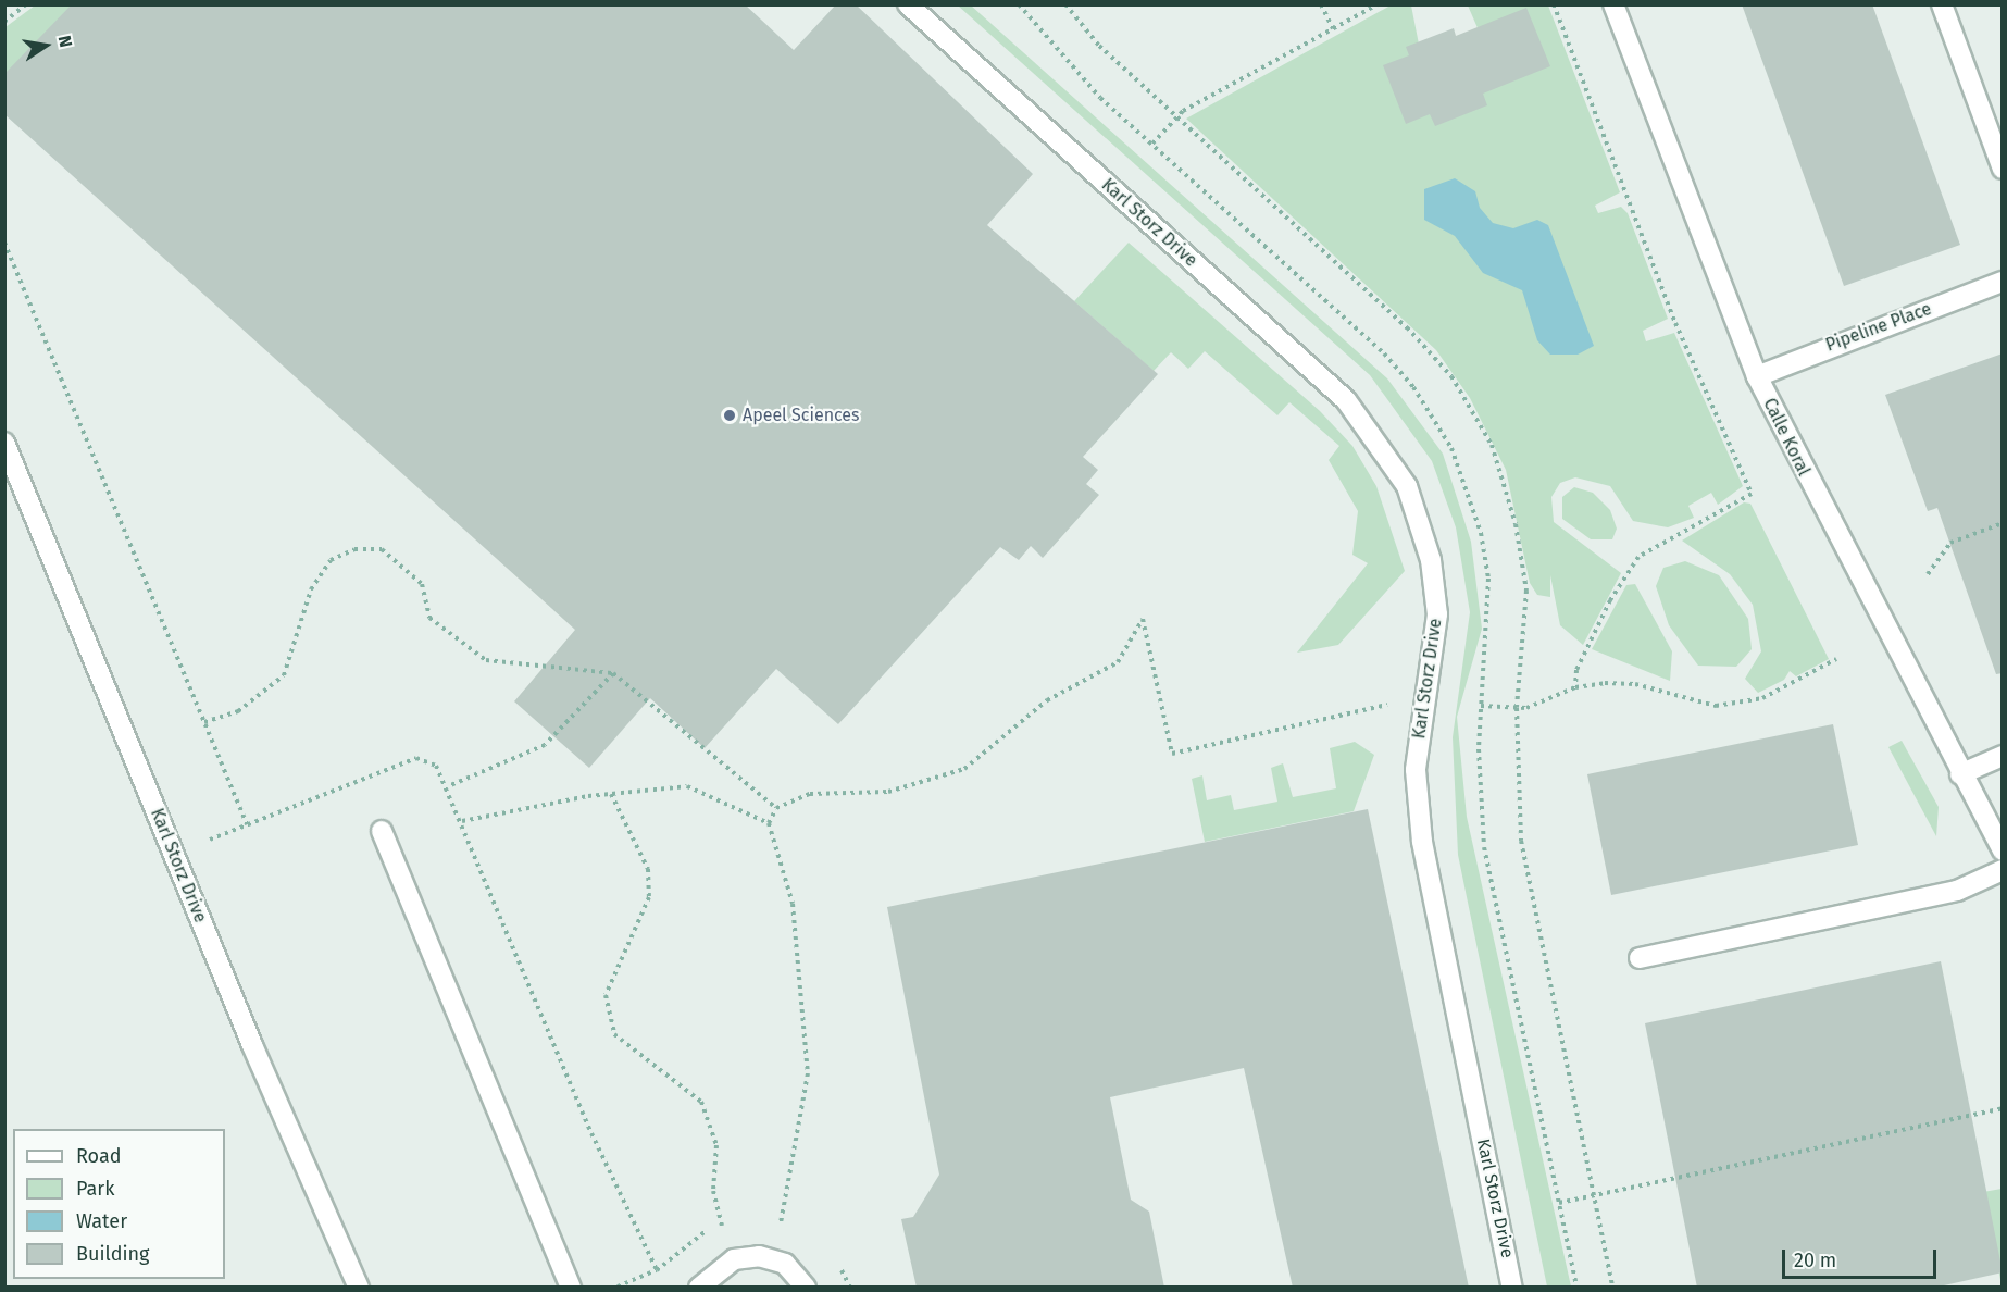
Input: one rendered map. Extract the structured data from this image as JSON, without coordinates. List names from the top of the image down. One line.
{"streets":{"street":["Karl Storz Drive","Pipeline Place","Calle Koral"]},"crossings":[["Pipeline Place","Calle Koral"]],"places":["Apeel Sciences"],"legend":["Road","Park","Water","Building"],"scale_bar":"20 m","north":"right"}
